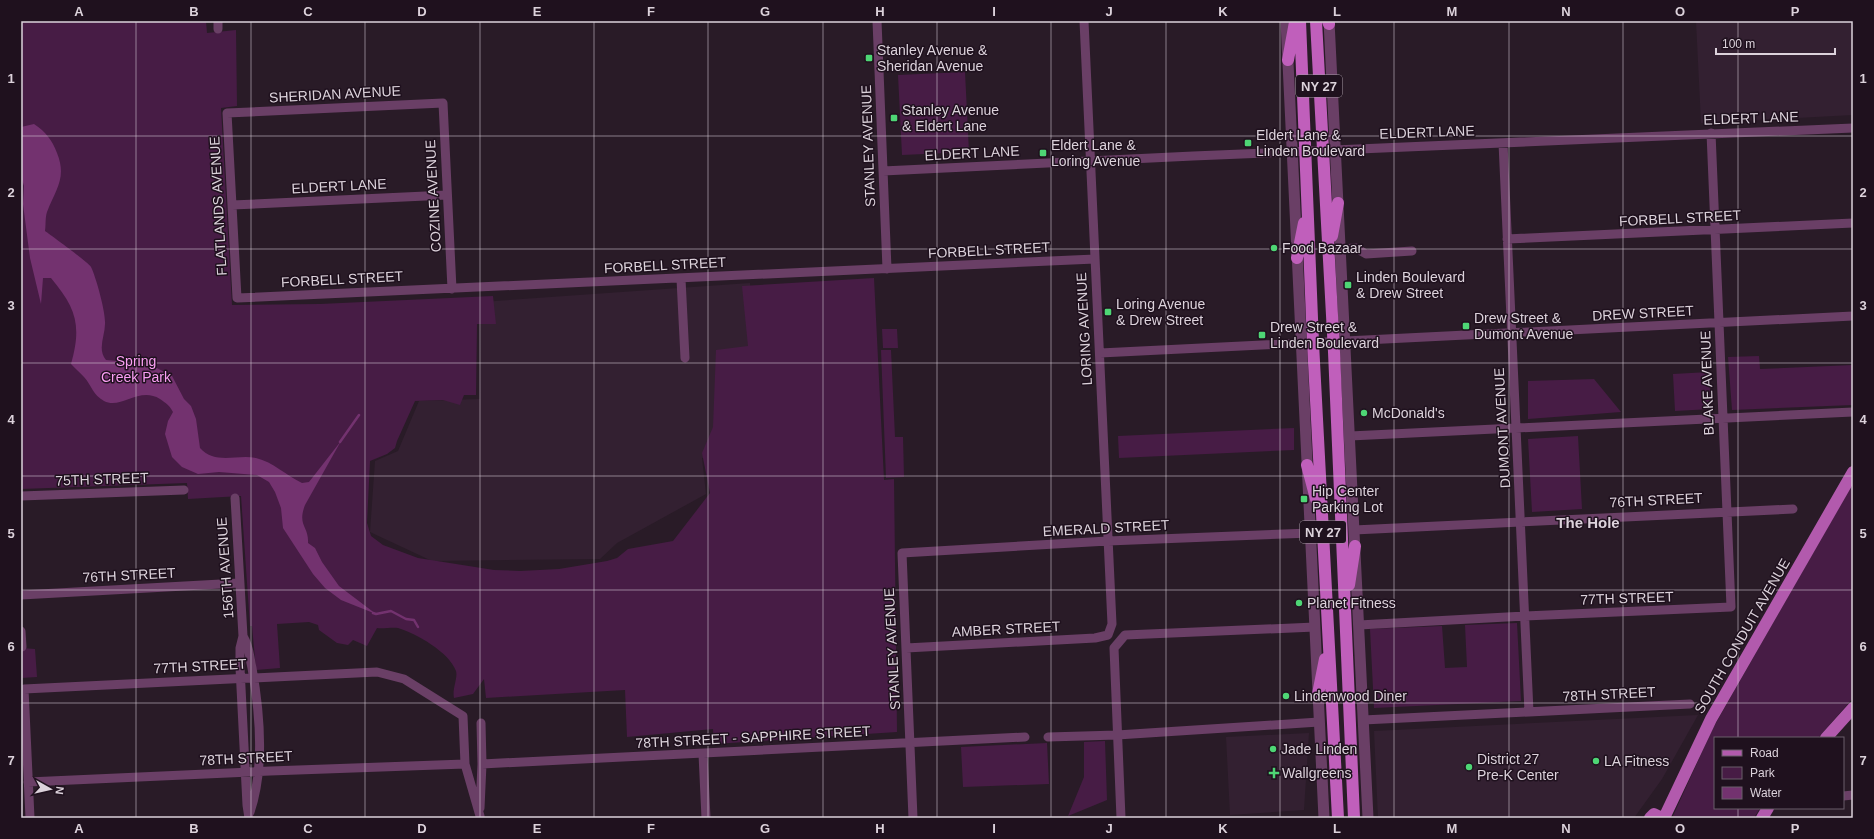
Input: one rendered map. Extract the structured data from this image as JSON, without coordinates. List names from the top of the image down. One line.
{"streets":{"highway":["NY 27"],"main road":["SOUTH CONDUIT AVENUE"],"street":["SHERIDAN AVENUE","ELDERT LANE","STANLEY AVENUE","COZINE AVENUE","FLATLANDS AVENUE","FORBELL STREET","DREW STREET","LORING AVENUE","BLAKE AVENUE","DUMONT AVENUE","75TH STREET","76TH STREET","EMERALD STREET","156TH AVENUE","77TH STREET","AMBER STREET","78TH STREET","78TH STREET - SAPPHIRE STREET"]},"crossings":[["NY 27","ELDERT LANE"],["NY 27","DREW STREET"],["SHERIDAN AVENUE","COZINE AVENUE"],["SHERIDAN AVENUE","FLATLANDS AVENUE"],["ELDERT LANE","STANLEY AVENUE"],["ELDERT LANE","COZINE AVENUE"],["ELDERT LANE","FLATLANDS AVENUE"],["ELDERT LANE","LORING AVENUE"],["ELDERT LANE","BLAKE AVENUE"],["ELDERT LANE","DUMONT AVENUE"],["STANLEY AVENUE","FORBELL STREET"],["STANLEY AVENUE","EMERALD STREET"],["STANLEY AVENUE","AMBER STREET"],["STANLEY AVENUE","78TH STREET - SAPPHIRE STREET"],["COZINE AVENUE","FORBELL STREET"],["FLATLANDS AVENUE","FORBELL STREET"],["FORBELL STREET","LORING AVENUE"],["FORBELL STREET","BLAKE AVENUE"],["FORBELL STREET","DUMONT AVENUE"],["DREW STREET","LORING AVENUE"],["DREW STREET","BLAKE AVENUE"],["DREW STREET","DUMONT AVENUE"],["LORING AVENUE","EMERALD STREET"],["LORING AVENUE","AMBER STREET"],["BLAKE AVENUE","76TH STREET"],["BLAKE AVENUE","77TH STREET"],["DUMONT AVENUE","76TH STREET"],["DUMONT AVENUE","77TH STREET"],["DUMONT AVENUE","78TH STREET"],["76TH STREET","156TH AVENUE"],["156TH AVENUE","77TH STREET"],["156TH AVENUE","78TH STREET"],["77TH STREET","78TH STREET"]],"districts":["The Hole"],"parks":["Spring Creek Park"],"places":{"transit":["Stanley Avenue & Sheridan Avenue","Stanley Avenue & Eldert Lane","Eldert Lane & Linden Boulevard","Eldert Lane & Loring Avenue","Linden Boulevard & Drew Street","Loring Avenue & Drew Street","Drew Street & Dumont Avenue","Drew Street & Linden Boulevard","Hip Center Parking Lot"],"other":["Food Bazaar","McDonald's","Planet Fitness","Lindenwood Diner","Jade Linden","LA Fitness","District 27 Pre-K Center"],"health":["Wallgreens"]},"legend":["Road","Park","Water"],"scale_bar":"100 m","north":"right","grid":{"columns":["A","B","C","D","E","F","G","H","I","J","K","L","M","N","O","P"],"rows":["1","2","3","4","5","6","7"]}}
